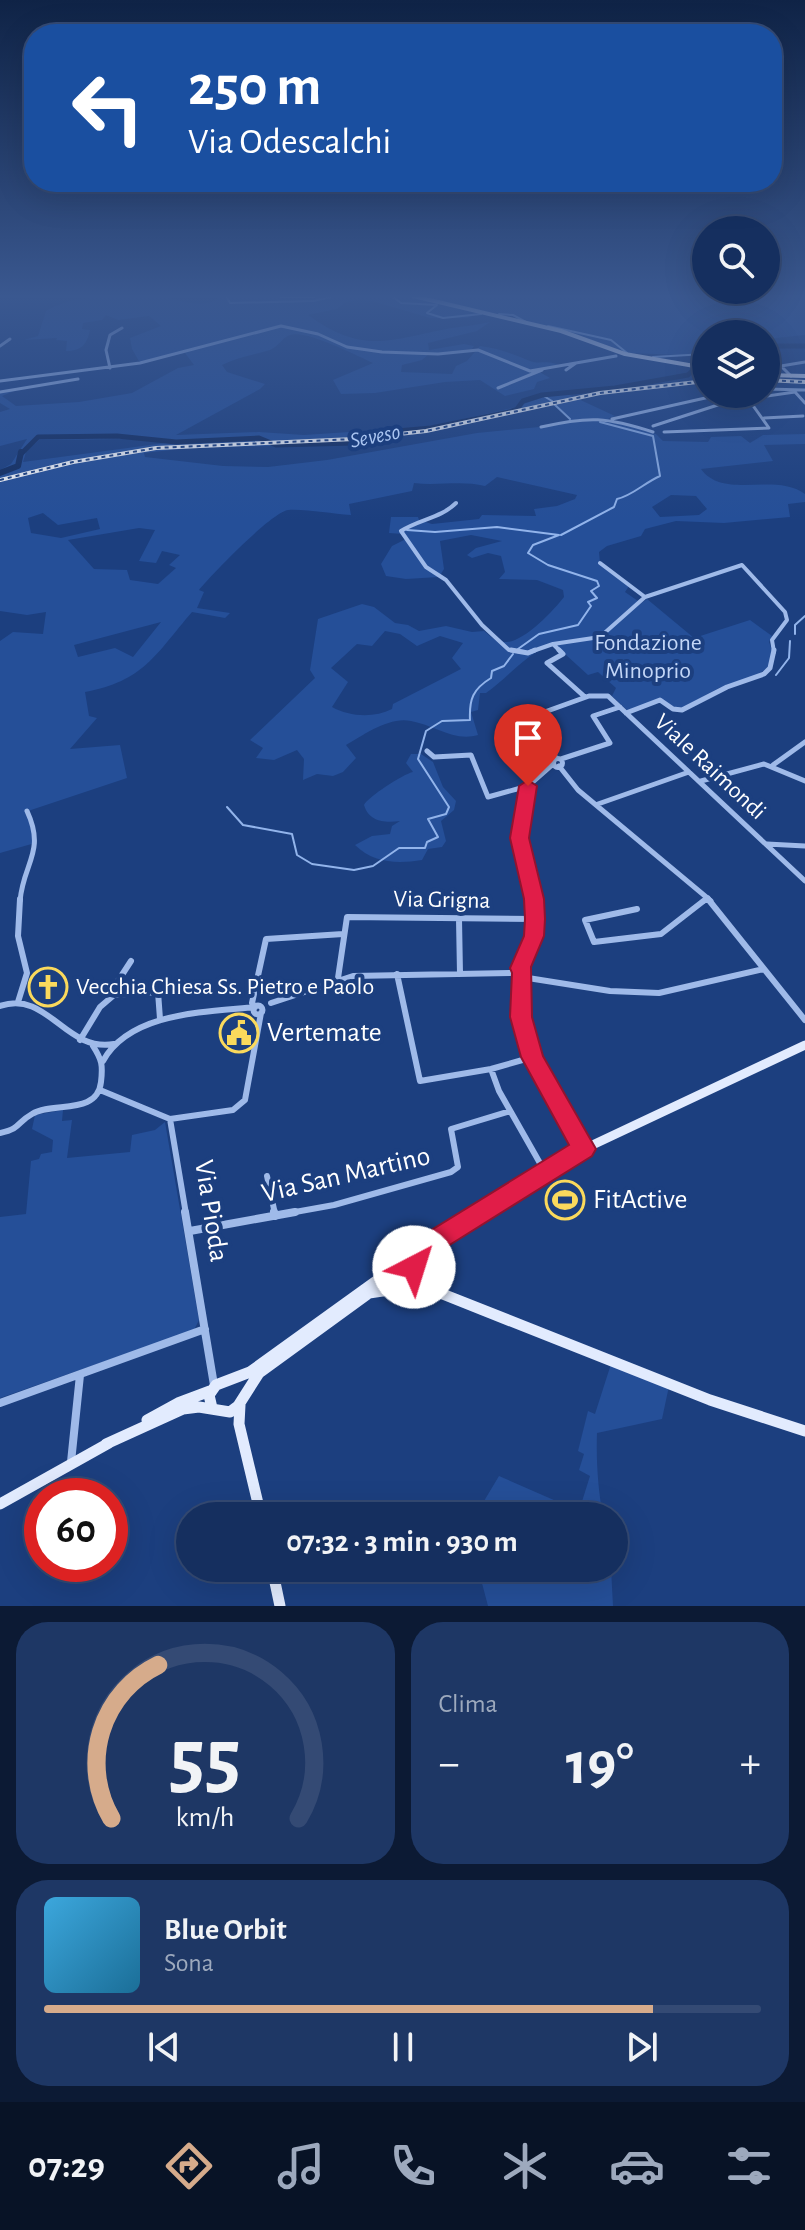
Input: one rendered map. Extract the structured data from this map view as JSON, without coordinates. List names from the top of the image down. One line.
{"streets":{"street":["Viale Raimondi","Via Grigna","Via San Martino","Via Pioda"]},"crossings":[["Via San Martino","Via Pioda"]],"water":["Seveso"],"parks":["Fondazione Minoprio"],"places":{"church":["Vecchia Chiesa Ss. Pietro e Paolo"],"public building":["Vertemate"],"sports":["FitActive"]},"page":{"turn":["250 m","Via Odescalchi"],"limit":"60","trip":"07:32 · 3 min · 930 m","tile":"Clima","heat":["−","19°","+"],"song":["Blue Orbit","Sona"],"tabs":"07:29","gauge":["55","km/h"]}}
